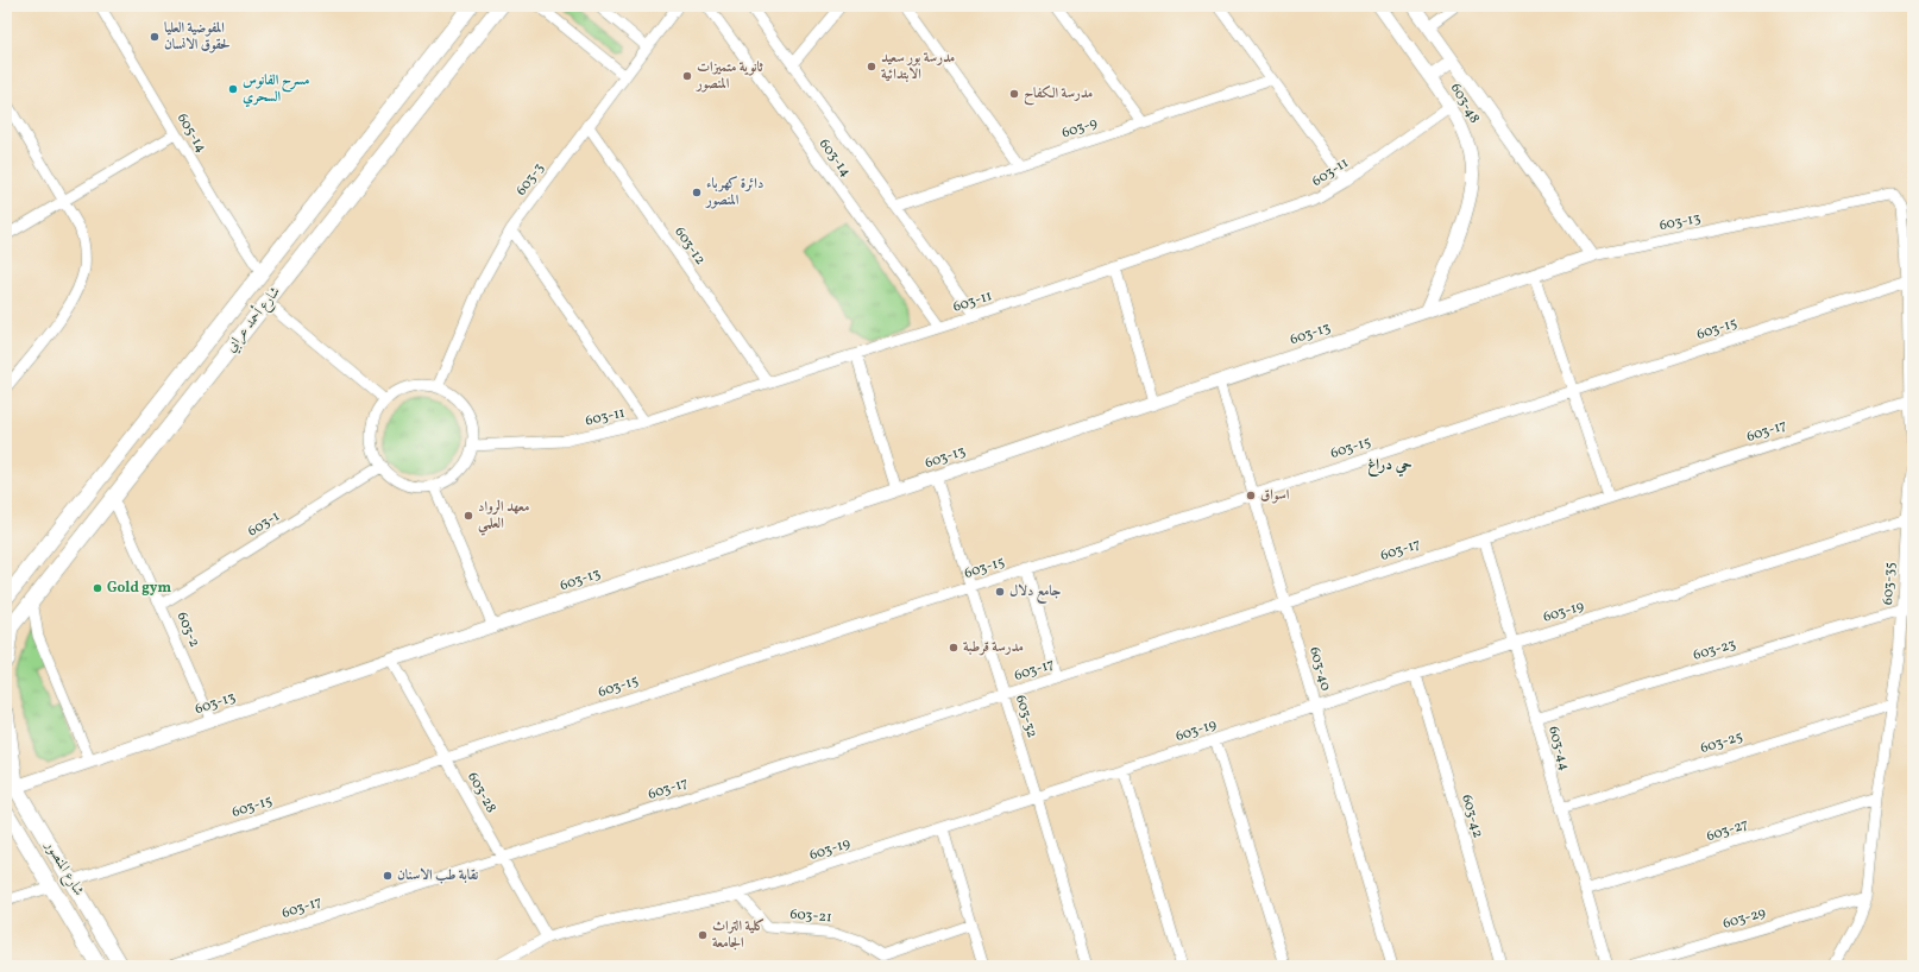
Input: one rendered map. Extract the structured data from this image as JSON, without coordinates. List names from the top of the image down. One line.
{"streets":{"main road":["شارع أحمد عرابي","شارع المنصور"],"street":["603-48","603-9","605-14","603-14","603-11","603-3","603-13","603-12","603-15","603-17","603-1","603-35","603-19","603-2","603-23","603-40","603-32","603-25","603-44","603-28","603-42","603-27","603-21","603-29"]},"crossings":[["603-48","603-11"],["603-48","603-13"],["603-9","603-14"],["605-14","شارع أحمد عرابي"],["603-14","603-11"],["603-11","603-3"],["603-11","603-12"],["603-11","603-1"],["603-3","603-12"],["603-3","603-1"],["603-13","603-35"],["603-13","603-2"],["603-13","603-40"],["603-13","603-32"],["603-13","603-28"],["603-13","شارع المنصور"],["شارع أحمد عرابي","603-2"],["603-15","603-35"],["603-15","603-40"],["603-15","603-32"],["603-15","603-28"],["603-15","شارع المنصور"],["603-17","603-35"],["603-17","603-40"],["603-17","603-32"],["603-17","603-44"],["603-17","603-28"],["603-1","603-2"],["603-35","603-19"],["603-35","603-23"],["603-35","603-25"],["603-35","603-27"],["603-35","603-29"],["603-19","603-40"],["603-19","603-32"],["603-19","603-44"],["603-19","603-28"],["603-19","603-42"],["603-19","603-21"],["603-23","603-44"],["603-25","603-44"],["603-44","603-27"]],"districts":["حي دراغ"],"places":["المفوضية العليا لحقوق الانسان","مدرسة بور سعيد الابتدائية","ثانوية متميزات المنصور","مسرح الفانوس السحري","مدرسة الكفاح","دائرة كهرباء المنصور","اسواق","معهد الرواد العلمي","Gold gym","جامع دلال","مدرسة قرطبة","نقابة طب الاسنان","كلية التراث الجامعة"]}
